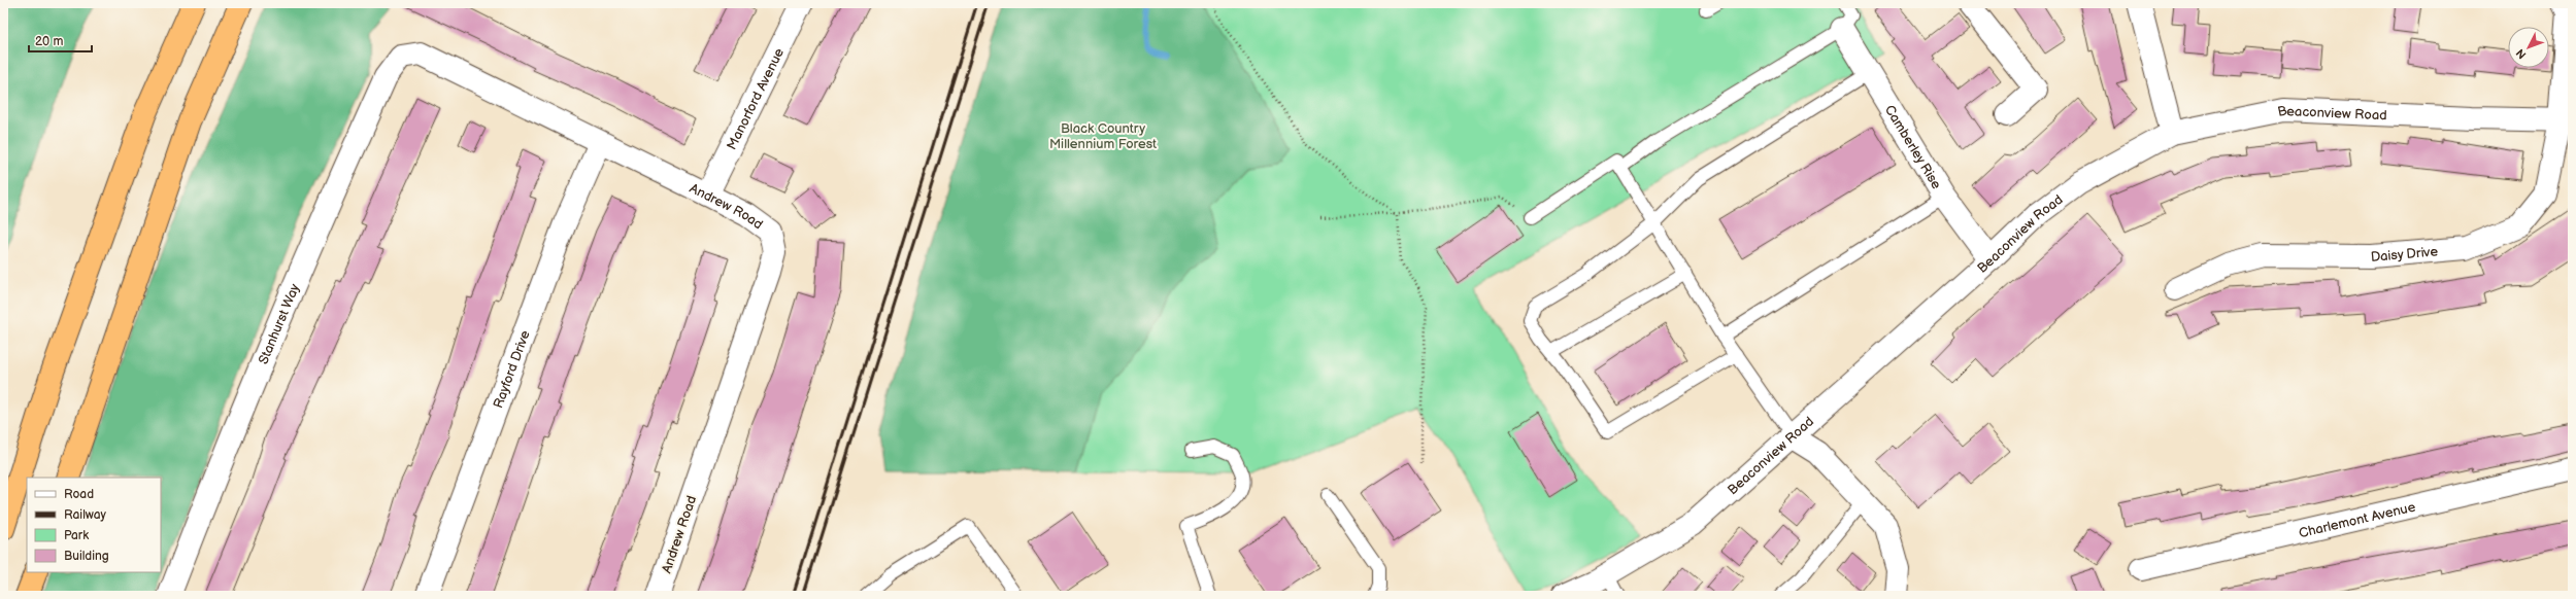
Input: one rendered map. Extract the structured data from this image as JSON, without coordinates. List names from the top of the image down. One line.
{"streets":{"street":["Manorford Avenue","Beaconview Road","Camberley Rise","Andrew Road","Daisy Drive","Stanhurst Way","Rayford Drive","Charlemont Avenue"]},"crossings":[["Manorford Avenue","Andrew Road"],["Beaconview Road","Camberley Rise"],["Beaconview Road","Daisy Drive"],["Andrew Road","Stanhurst Way"],["Andrew Road","Rayford Drive"]],"parks":["Black Country Millennium Forest"],"legend":["Road","Railway","Park","Building"],"scale_bar":"20 m","north":"bottom left"}
